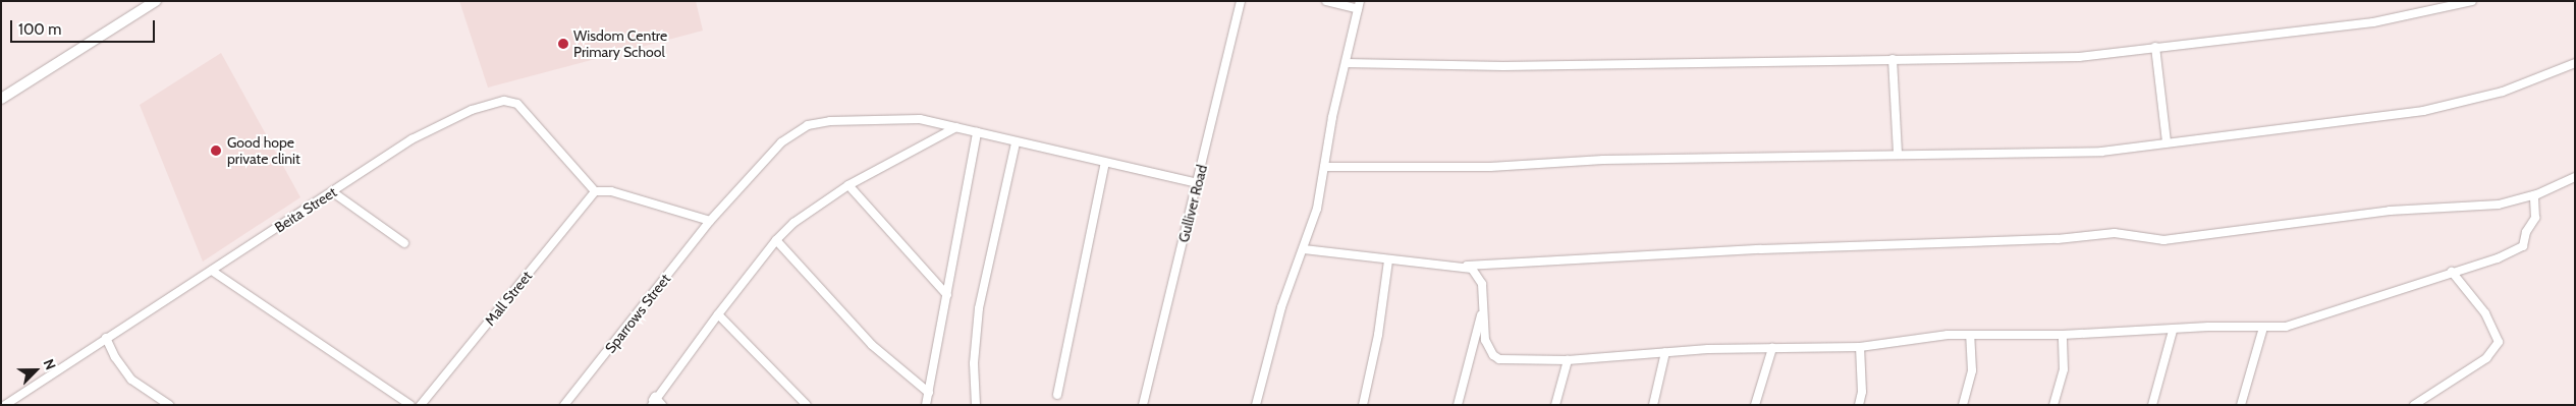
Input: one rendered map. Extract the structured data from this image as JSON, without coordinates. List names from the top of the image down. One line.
{"streets":{"street":["Gulliver Road","Beita Street","Mall Street","Sparrows Street"]},"crossings":[["Gulliver Road","Sparrows Street"],["Beita Street","Mall Street"]],"places":["Wisdom Centre Primary School","Good hope private clinit"],"scale_bar":"100 m","north":"top right"}
